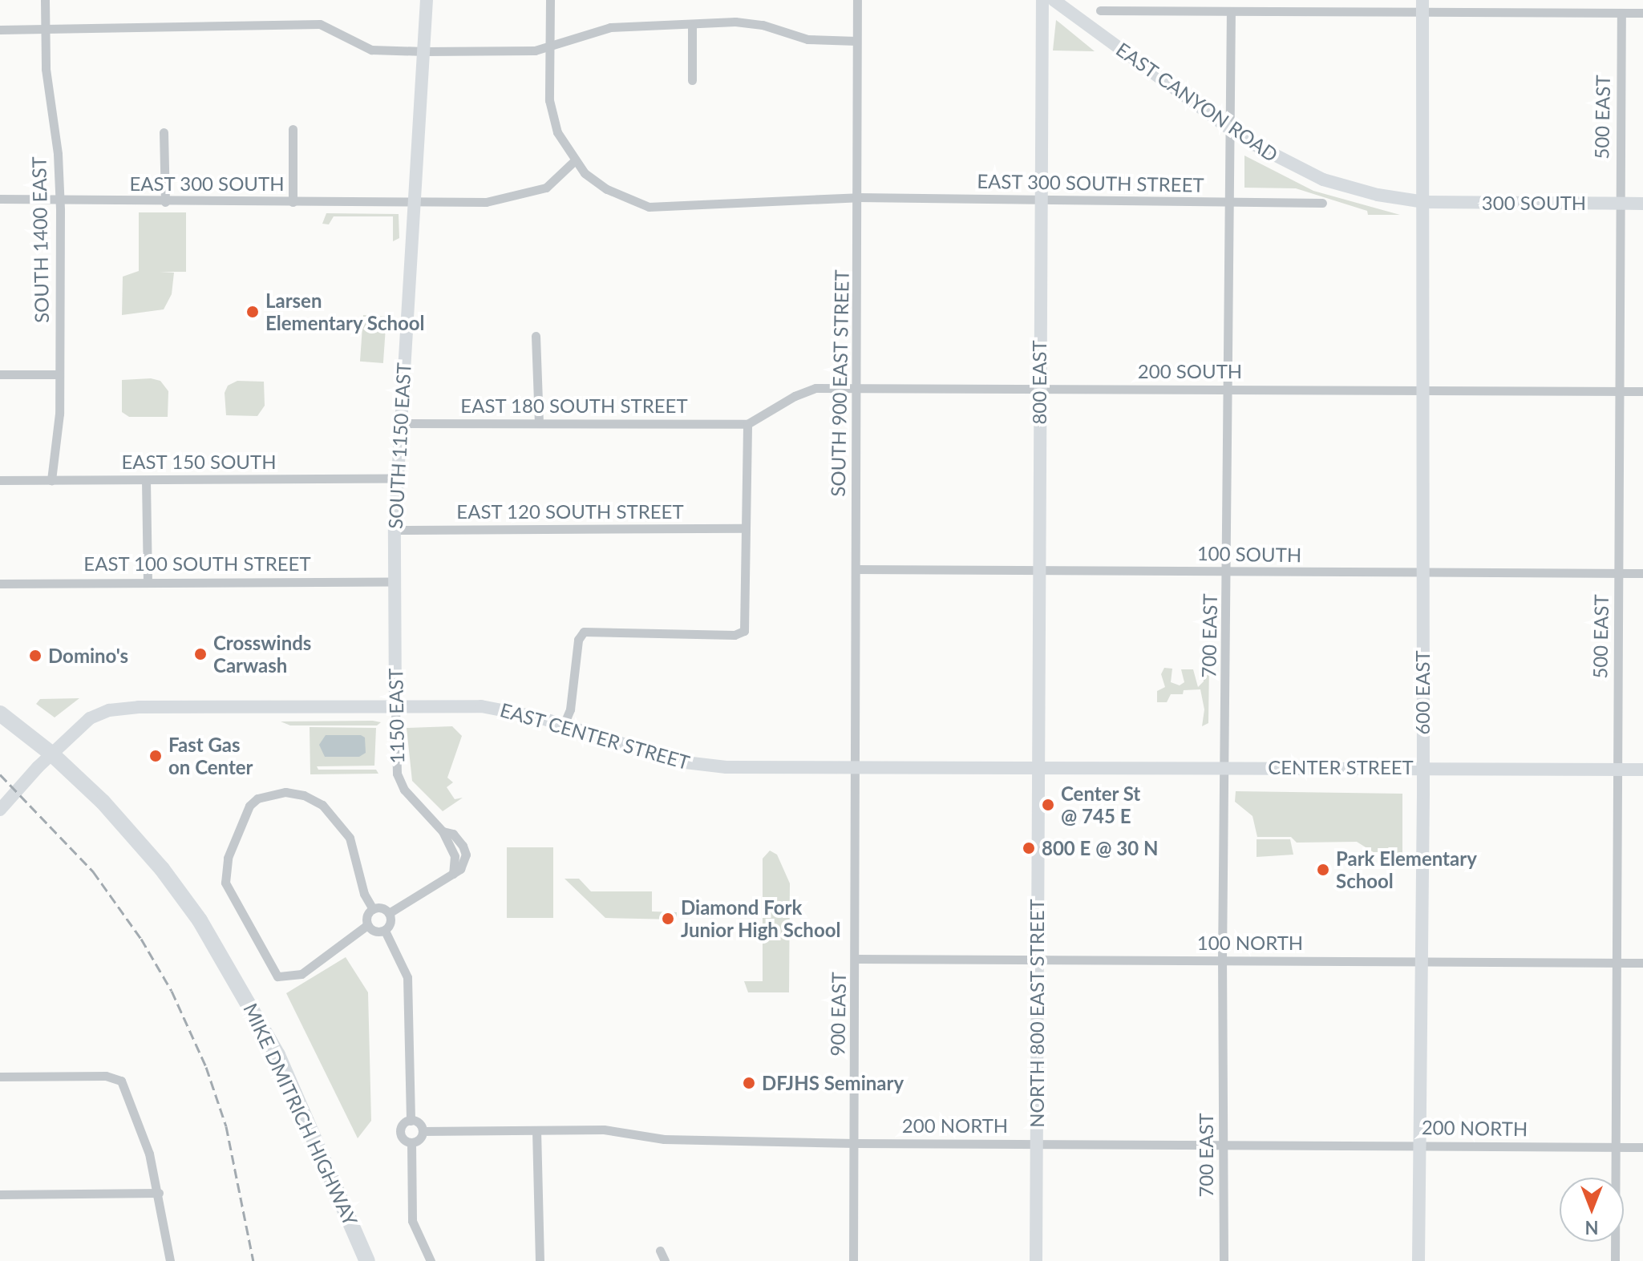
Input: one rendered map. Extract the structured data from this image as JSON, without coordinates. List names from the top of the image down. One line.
{"streets":{"highway":["MIKE DMITRICH HIGHWAY"],"street":["EAST CANYON ROAD","500 EAST","EAST 300 SOUTH STREET","EAST 300 SOUTH","300 SOUTH","SOUTH 1400 EAST","200 SOUTH","800 EAST","SOUTH 900 EAST STREET","EAST 180 SOUTH STREET","SOUTH 1150 EAST","EAST 150 SOUTH","EAST 120 SOUTH STREET","100 SOUTH","EAST 100 SOUTH STREET","700 EAST","600 EAST","1150 EAST","EAST CENTER STREET","CENTER STREET","100 NORTH","NORTH 800 EAST STREET","900 EAST","200 NORTH"]},"crossings":[["EAST CANYON ROAD","300 SOUTH"],["EAST CANYON ROAD","700 EAST"],["EAST CANYON ROAD","600 EAST"],["500 EAST","300 SOUTH"],["500 EAST","200 SOUTH"],["500 EAST","100 SOUTH"],["500 EAST","CENTER STREET"],["500 EAST","100 NORTH"],["500 EAST","200 NORTH"],["EAST 300 SOUTH STREET","EAST 300 SOUTH"],["EAST 300 SOUTH STREET","800 EAST"],["EAST 300 SOUTH STREET","SOUTH 900 EAST STREET"],["EAST 300 SOUTH STREET","700 EAST"],["EAST 300 SOUTH","SOUTH 1400 EAST"],["EAST 300 SOUTH","SOUTH 1150 EAST"],["300 SOUTH","600 EAST"],["SOUTH 1400 EAST","EAST 150 SOUTH"],["200 SOUTH","800 EAST"],["200 SOUTH","SOUTH 900 EAST STREET"],["200 SOUTH","EAST 180 SOUTH STREET"],["200 SOUTH","700 EAST"],["200 SOUTH","600 EAST"],["800 EAST","100 SOUTH"],["800 EAST","EAST CENTER STREET"],["800 EAST","CENTER STREET"],["800 EAST","NORTH 800 EAST STREET"],["SOUTH 900 EAST STREET","100 SOUTH"],["SOUTH 900 EAST STREET","EAST CENTER STREET"],["SOUTH 900 EAST STREET","900 EAST"],["EAST 180 SOUTH STREET","SOUTH 1150 EAST"],["SOUTH 1150 EAST","EAST 150 SOUTH"],["SOUTH 1150 EAST","EAST 120 SOUTH STREET"],["SOUTH 1150 EAST","EAST 100 SOUTH STREET"],["SOUTH 1150 EAST","1150 EAST"],["100 SOUTH","700 EAST"],["100 SOUTH","600 EAST"],["700 EAST","CENTER STREET"],["700 EAST","100 NORTH"],["700 EAST","200 NORTH"],["600 EAST","CENTER STREET"],["600 EAST","100 NORTH"],["600 EAST","200 NORTH"],["1150 EAST","EAST CENTER STREET"],["EAST CENTER STREET","CENTER STREET"],["EAST CENTER STREET","NORTH 800 EAST STREET"],["EAST CENTER STREET","900 EAST"],["EAST CENTER STREET","MIKE DMITRICH HIGHWAY"],["CENTER STREET","NORTH 800 EAST STREET"],["100 NORTH","NORTH 800 EAST STREET"],["100 NORTH","900 EAST"],["NORTH 800 EAST STREET","200 NORTH"],["900 EAST","200 NORTH"]],"places":["Larsen Elementary School","Crosswinds Carwash","Domino's","Fast Gas on Center","Center St @ 745 E","800 E @ 30 N","Park Elementary School","Diamond Fork Junior High School","DFJHS Seminary"],"north":"bottom"}
